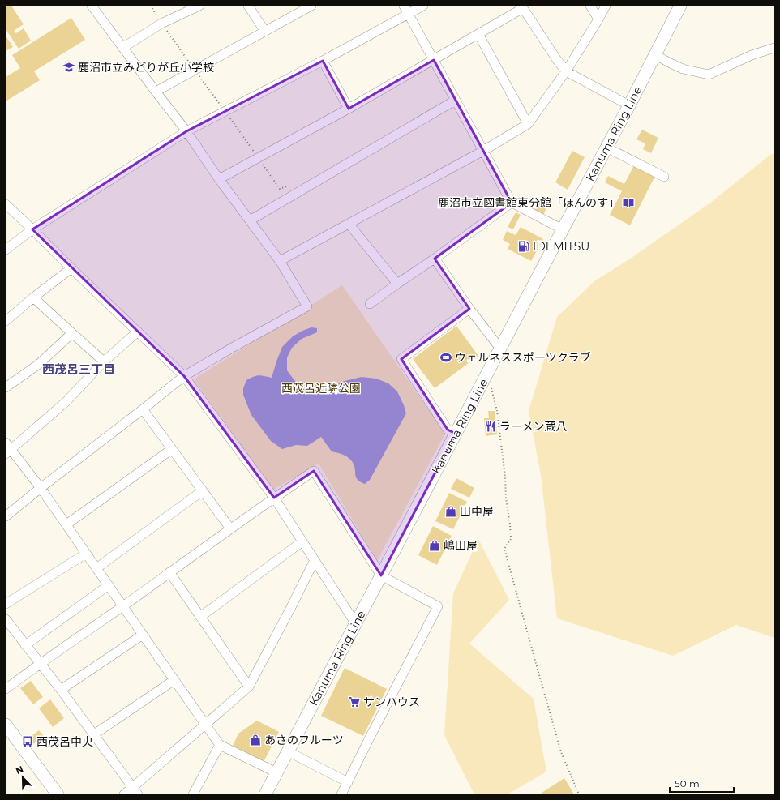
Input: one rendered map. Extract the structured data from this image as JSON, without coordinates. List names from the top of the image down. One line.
{"streets":{"main road":["Kanuma Ring Line"]},"districts":["西茂呂三丁目"],"parks":["西茂呂近隣公園"],"places":{"school or university":["鹿沼市立みどりが丘小学校"],"library":["鹿沼市立図書館東分館「ほんのす」"],"fuel station":["IDEMITSU"],"sports":["ウェルネススポーツクラブ"],"restaurant":["ラーメン蔵八"],"shop":["田中屋","嶋田屋","あさのフルーツ"],"supermarket":["サンハウス"],"bus stop":["西茂呂中央"]},"scale_bar":"50 m","north":"top left"}
